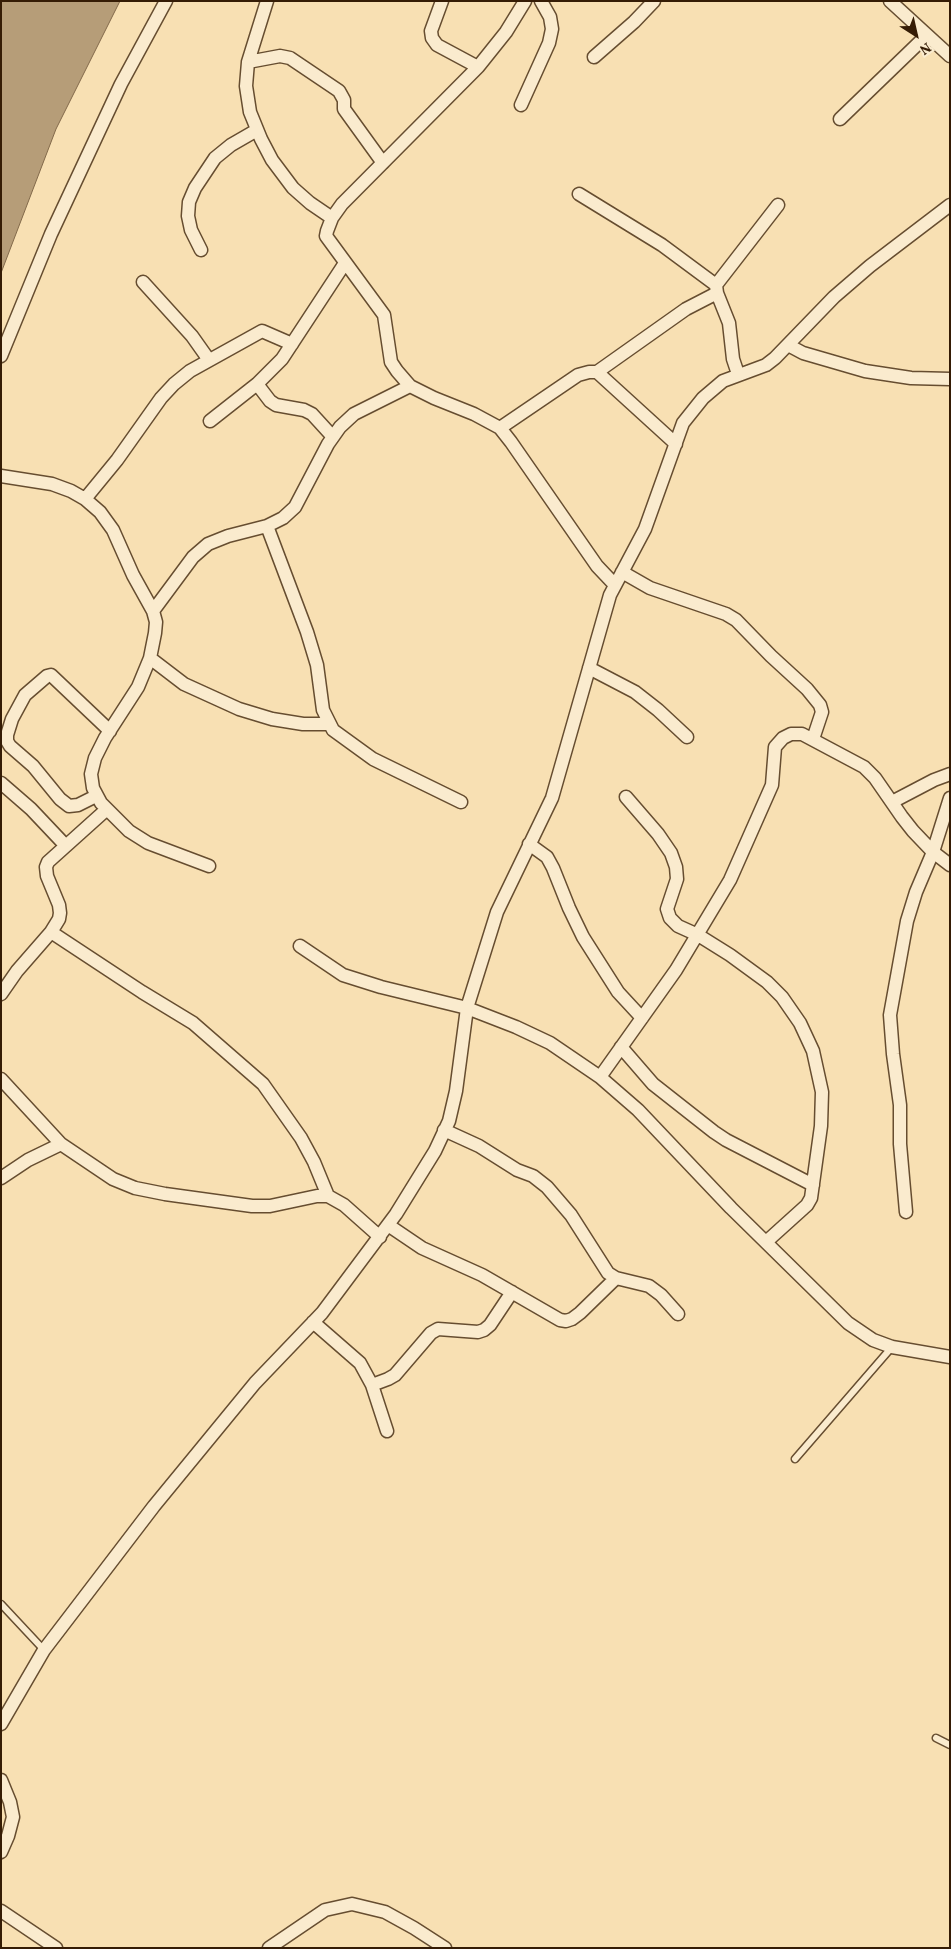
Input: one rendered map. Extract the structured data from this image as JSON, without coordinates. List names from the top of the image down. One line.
{"north":"bottom right"}
